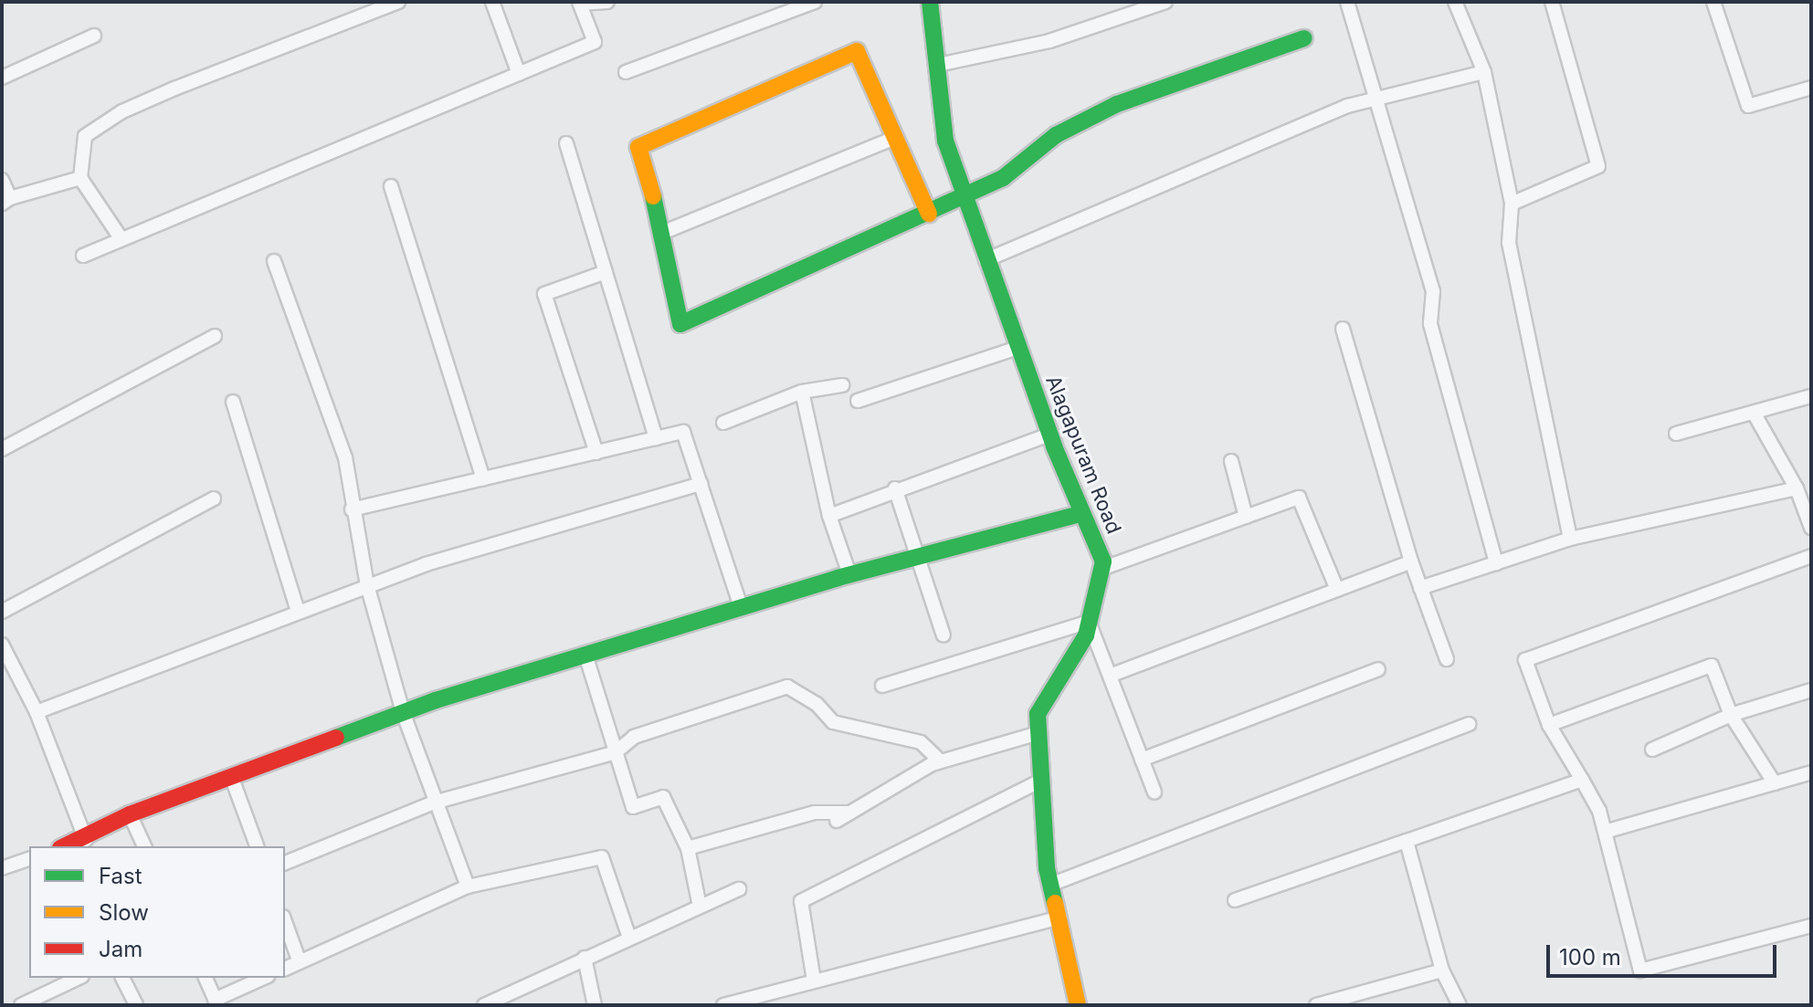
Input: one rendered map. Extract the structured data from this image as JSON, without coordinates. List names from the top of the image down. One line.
{"streets":{"street":["Alagapuram Road"]},"legend":["Fast","Slow","Jam"],"scale_bar":"100 m"}
